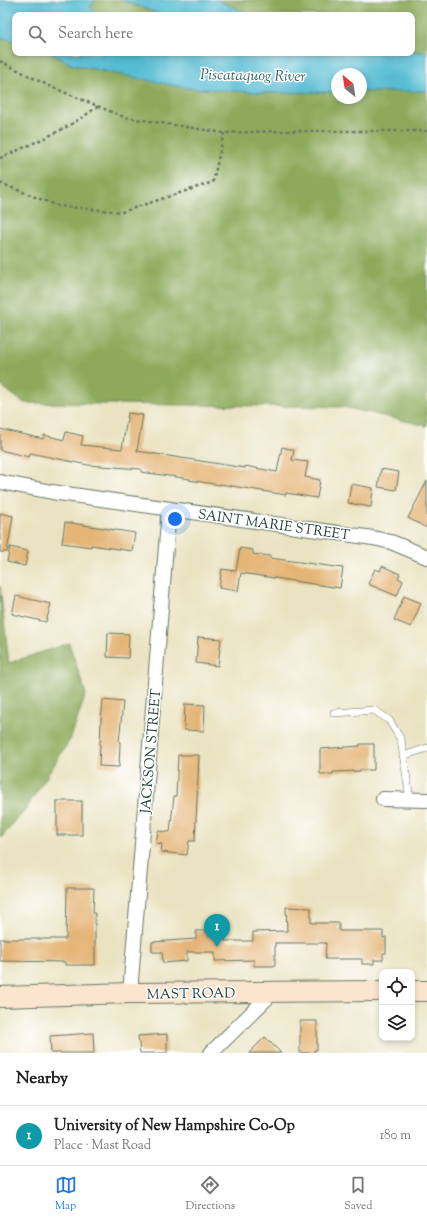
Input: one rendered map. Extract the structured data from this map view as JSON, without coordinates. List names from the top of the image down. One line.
{"streets":{"main road":["MAST ROAD"],"street":["SAINT MARIE STREET","JACKSON STREET"]},"crossings":[["SAINT MARIE STREET","JACKSON STREET"],["JACKSON STREET","MAST ROAD"]],"water":["Piscataquog River"],"north":"top left","page":{"search":"Search here","pins":"1","heading":"Nearby","list":[{"mark":"1","name":"University of New Hampshire Co-Op","note":"Place · Mast Road","value":"180 m"}],"nav":["Map","Directions","Saved"]}}
